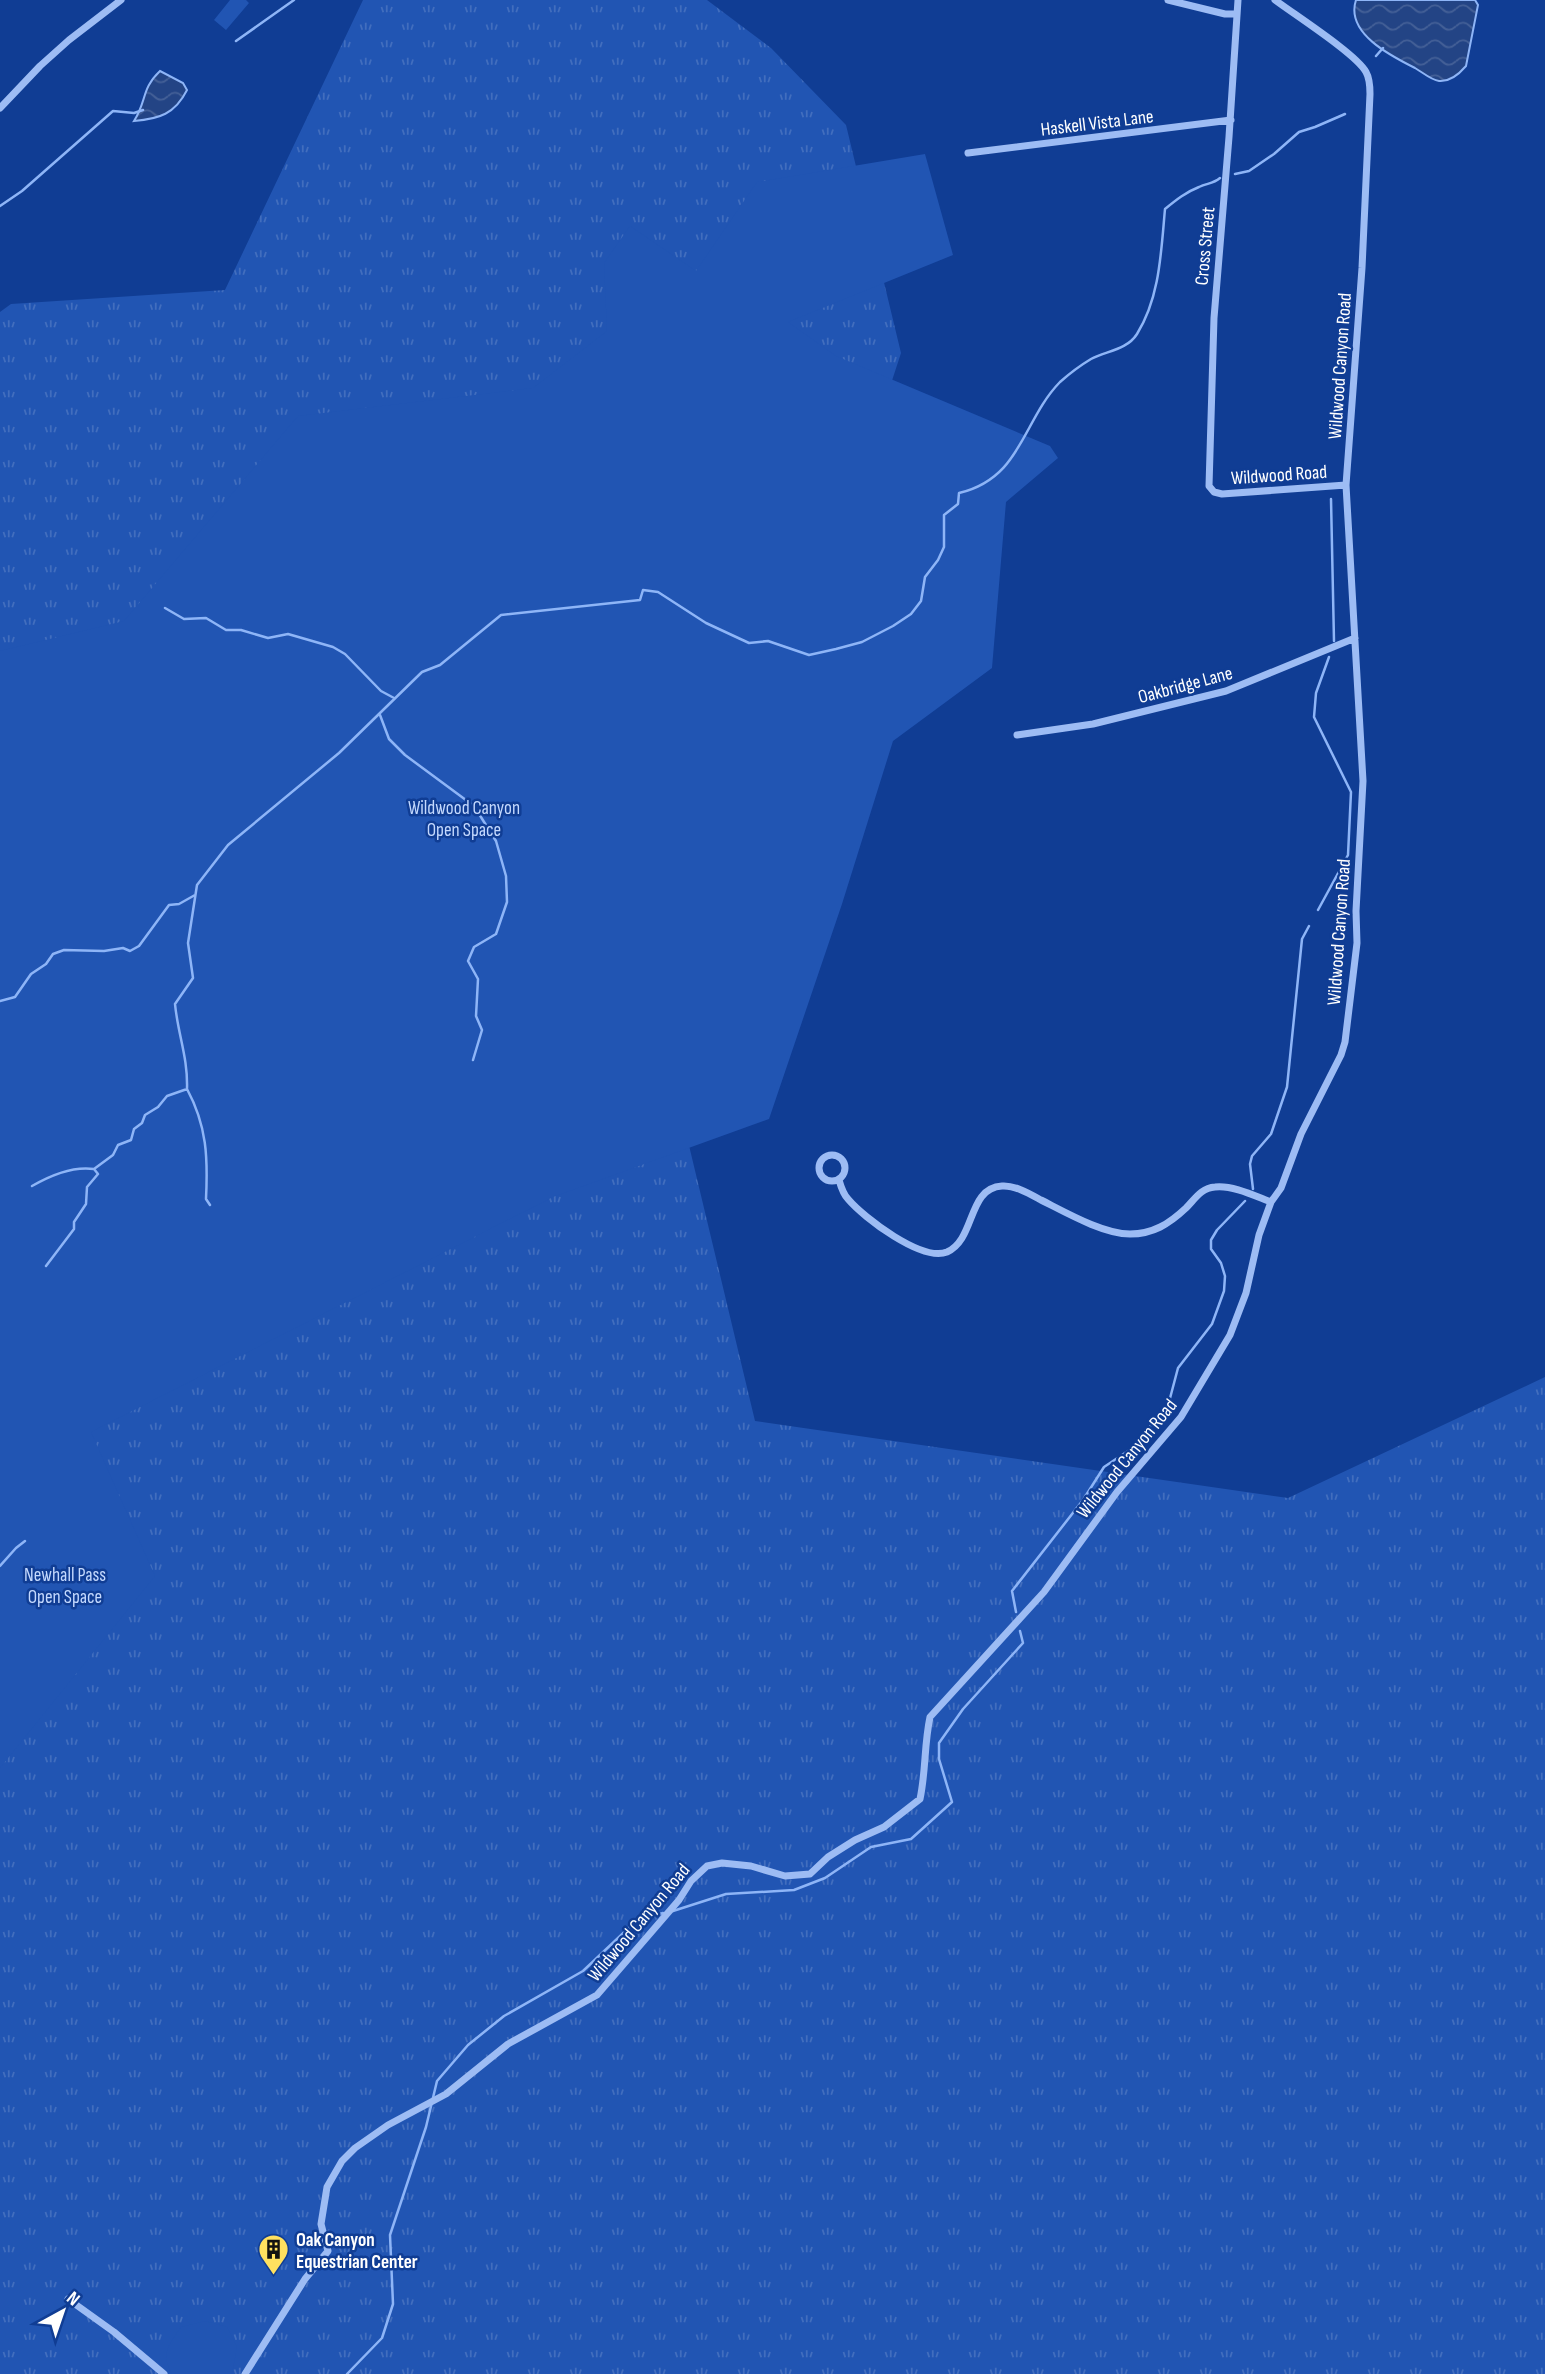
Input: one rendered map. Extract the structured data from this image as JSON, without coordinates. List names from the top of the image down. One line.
{"streets":{"street":["Haskell Vista Lane","Cross Street","Wildwood Canyon Road","Wildwood Road","Oakbridge Lane"]},"crossings":[["Haskell Vista Lane","Cross Street"],["Cross Street","Wildwood Road"],["Wildwood Canyon Road","Wildwood Road"],["Wildwood Canyon Road","Oakbridge Lane"]],"parks":["Wildwood Canyon Open Space","Newhall Pass Open Space"],"places":{"building":["Oak Canyon Equestrian Center"]},"north":"top right"}
